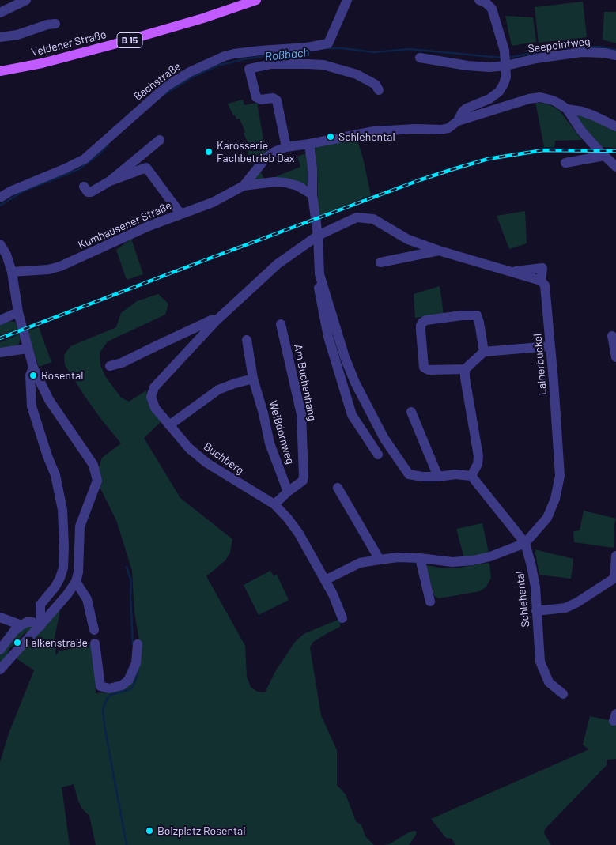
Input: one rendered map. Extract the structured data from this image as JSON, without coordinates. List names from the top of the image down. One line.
{"streets":{"main road":["B 15","Veldener Straße"],"street":["Seepointweg","Bachstraße","Kumhausener Straße","Lainerbuckel","Am Buchenhang","Weißdornweg","Buchberg","Schlehental"]},"crossings":[["Lainerbuckel","Buchberg"],["Lainerbuckel","Schlehental"],["Am Buchenhang","Weißdornweg"],["Am Buchenhang","Buchberg"]],"water":["Roßbach"],"places":["Schlehental","Karosserie Fachbetrieb Dax","Rosental","Falkenstraße","Bolzplatz Rosental"]}
